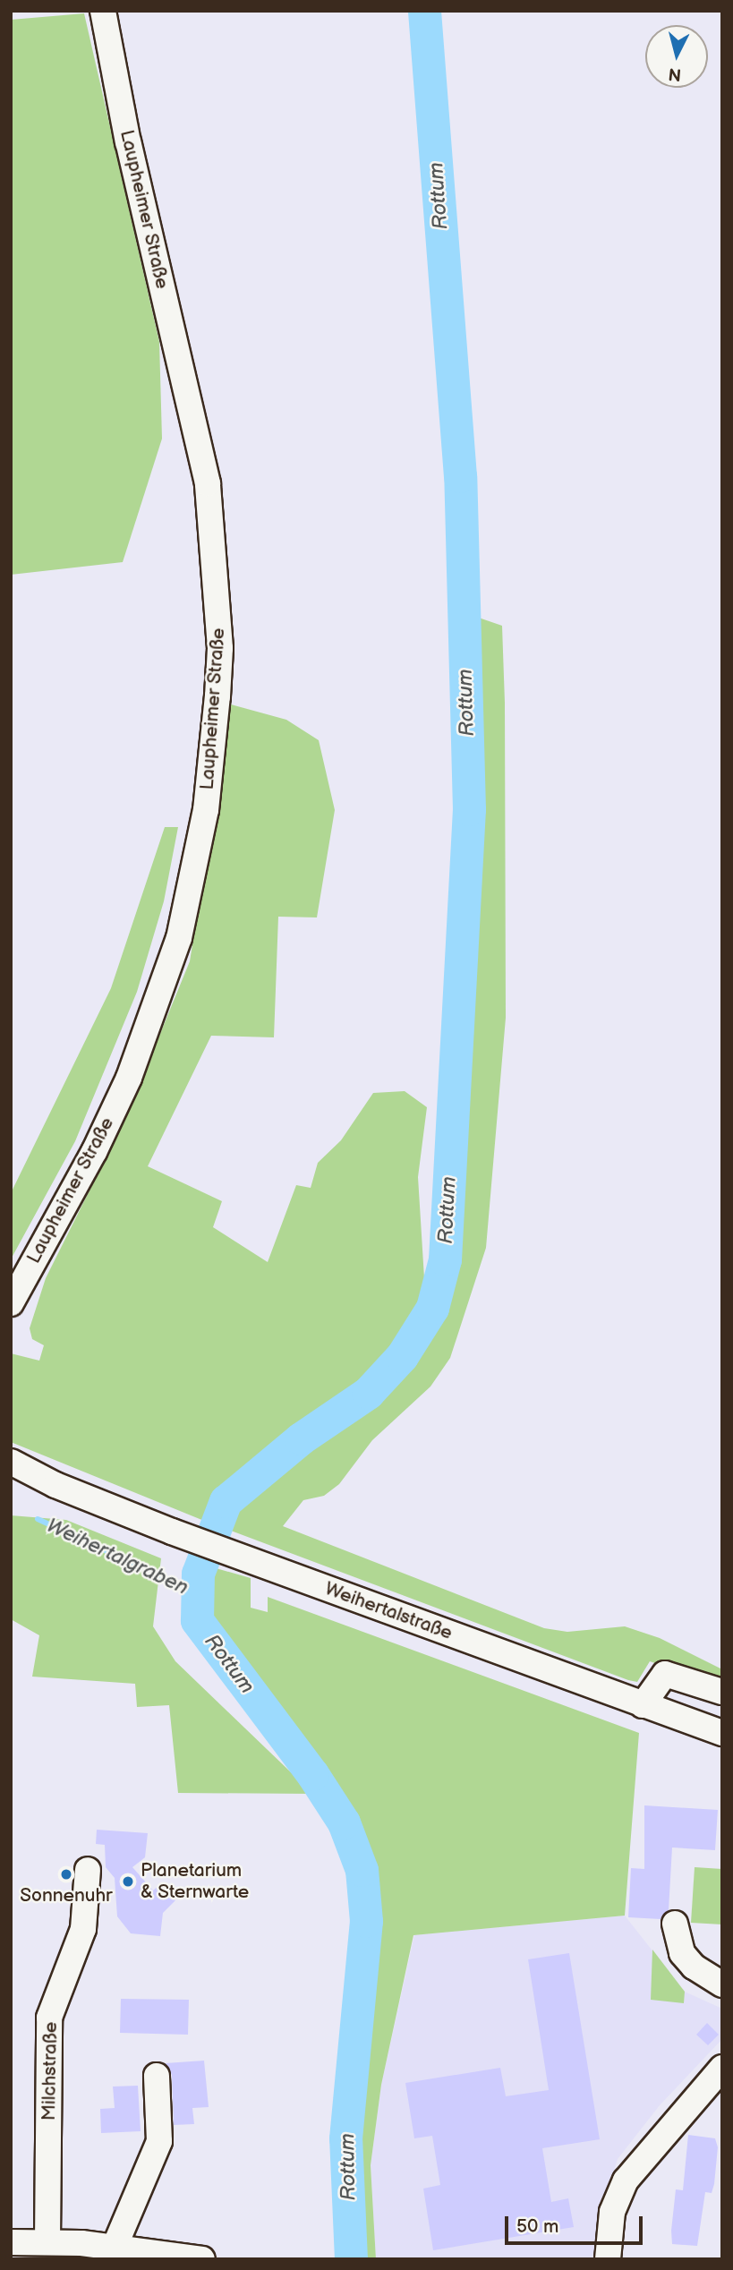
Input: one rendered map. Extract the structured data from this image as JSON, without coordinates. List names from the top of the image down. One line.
{"streets":{"street":["Laupheimer Straße","Weihertalstraße","Milchstraße"]},"water":["Rottum","Weihertalgraben"],"places":["Sonnenuhr","Planetarium & Sternwarte"],"scale_bar":"50 m","north":"bottom"}
